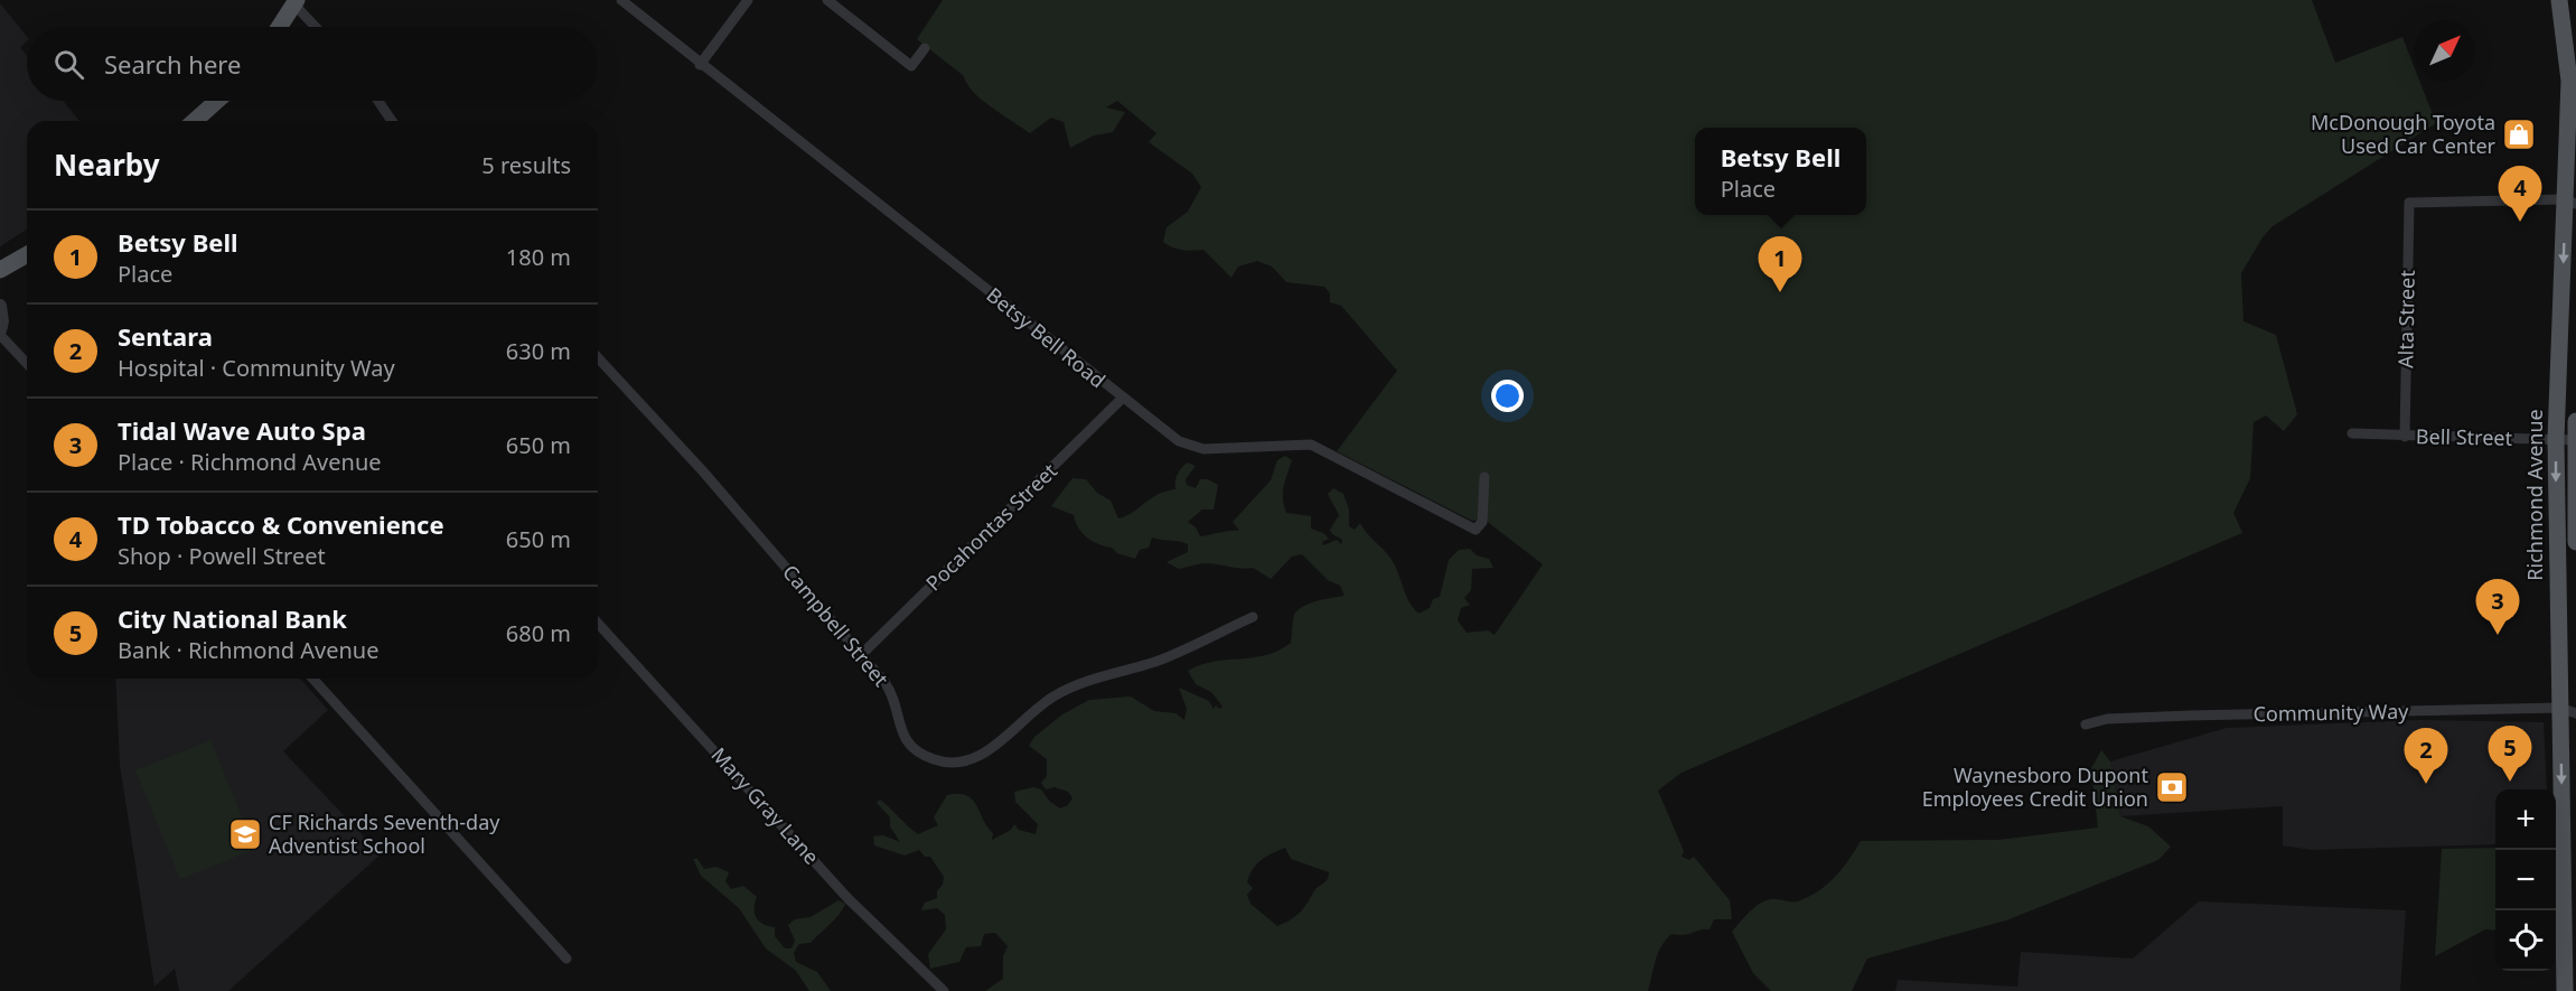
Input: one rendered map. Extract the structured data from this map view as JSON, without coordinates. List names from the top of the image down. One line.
{"streets":{"main road":["Richmond Avenue"],"street":["Alta Street","Betsy Bell Road","Bell Street","Pocahontas Street","Campbell Street","Community Way","Mary Gray Lane"]},"crossings":[["Alta Street","Bell Street"],["Alta Street","Richmond Avenue"],["Betsy Bell Road","Pocahontas Street"],["Bell Street","Richmond Avenue"],["Richmond Avenue","Community Way"],["Pocahontas Street","Campbell Street"]],"one_way":["Richmond Avenue"],"places":{"shop":["McDonough Toyota Used Car Center"],"bank":["Waynesboro Dupont Employees Credit Union"],"school or university":["CF Richards Seventh-day Adventist School"]},"north":"top right","page":{"search":"Search here","heading":["Nearby","5 results"],"popup":["Betsy Bell","Place"],"pins":["4","1","3","5","2"],"list":[{"mark":"1","name":"Betsy Bell","note":"Place","value":"180 m"},{"mark":"2","name":"Sentara","note":"Hospital · Community Way","value":"630 m"},{"mark":"3","name":"Tidal Wave Auto Spa","note":"Place · Richmond Avenue","value":"650 m"},{"mark":"4","name":"TD Tobacco & Convenience","note":"Shop · Powell Street","value":"650 m"},{"mark":"5","name":"City National Bank","note":"Bank · Richmond Avenue","value":"680 m"}],"map_buttons":["+","−"]}}
